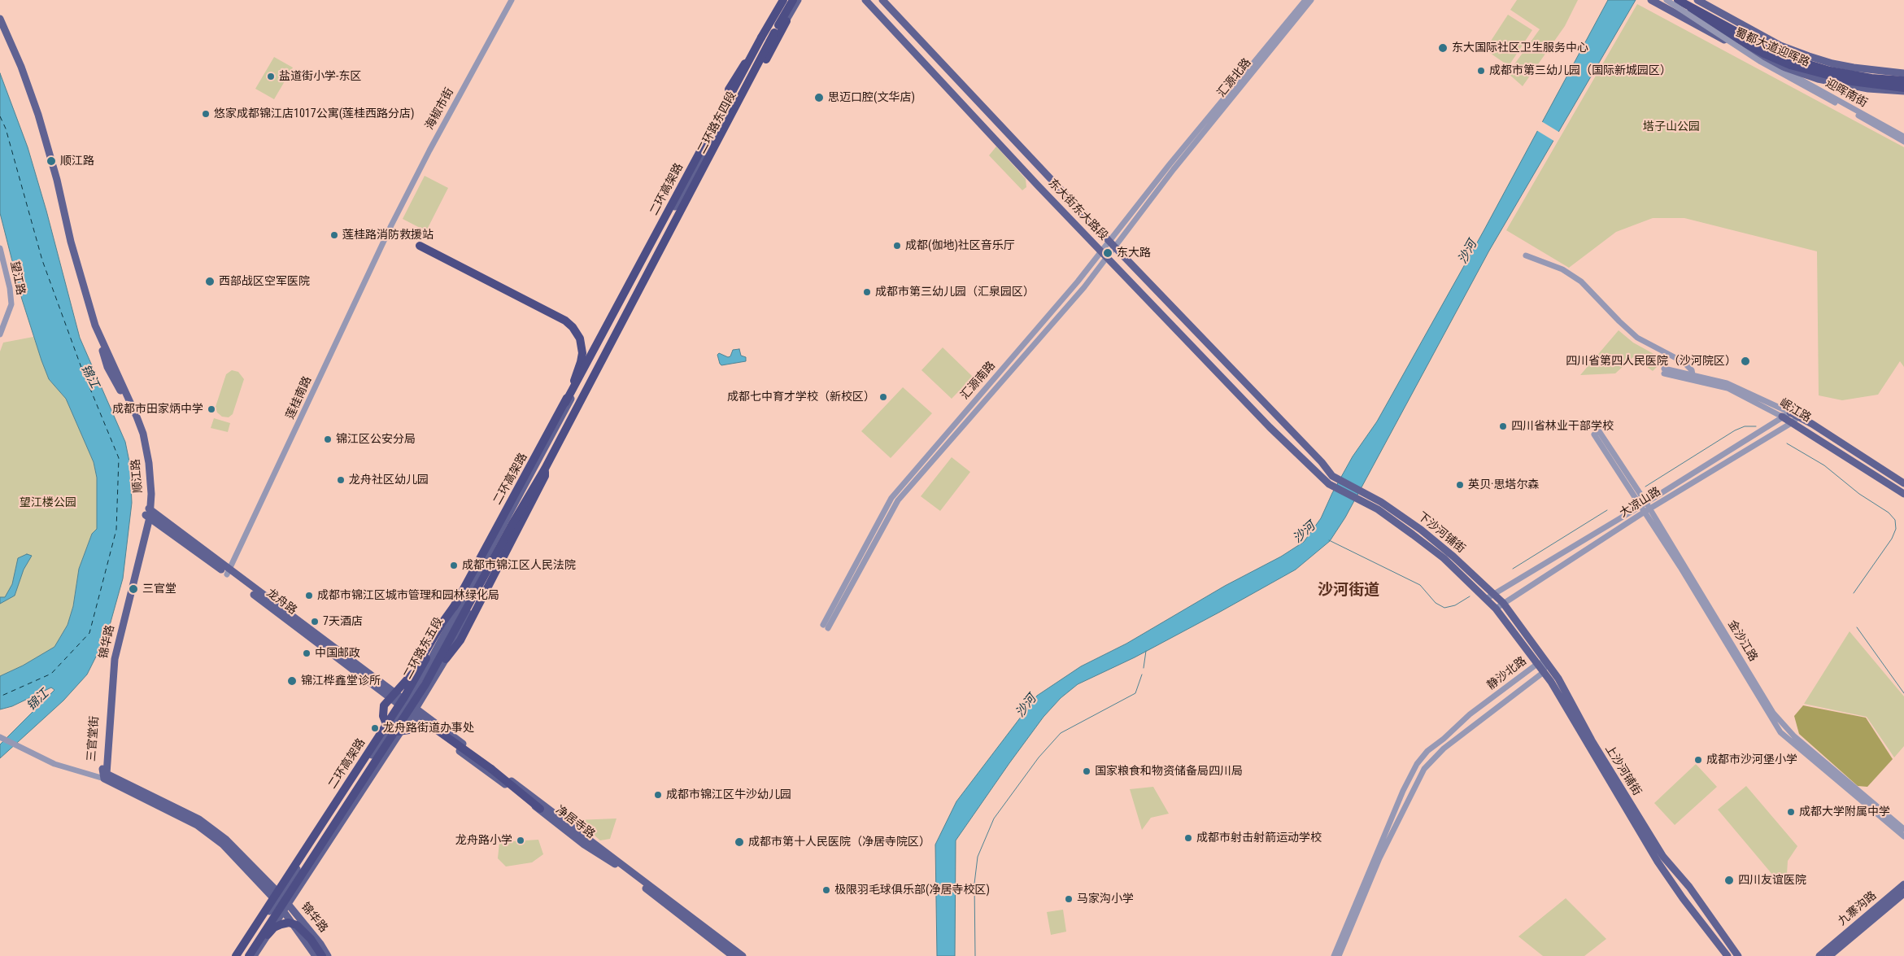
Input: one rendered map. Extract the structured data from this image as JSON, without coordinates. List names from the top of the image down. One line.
{"streets":{"highway":["二环高架路"],"main road":["蜀都大道迎晖路","二环路东四段","东大街东大路段","岷江路","顺江路","下沙河铺街","龙舟路","锦华路","二环路东五段","三官堂街","上沙河铺街","净居寺路","九寨沟路"],"street":["汇源北路","迎晖南街","海椒市街","望江路","汇源南路","莲桂南路","大凉山路","金沙江路","静沙北路"]},"crossings":[["蜀都大道迎晖路","迎晖南街"],["汇源北路","汇源南路"],["海椒市街","莲桂南路"],["二环路东四段","二环高架路"],["二环路东四段","二环路东五段"],["东大街东大路段","汇源南路"],["东大街东大路段","下沙河铺街"],["莲桂南路","龙舟路"],["岷江路","大凉山路"],["顺江路","龙舟路"],["顺江路","三官堂街"],["大凉山路","下沙河铺街"],["大凉山路","金沙江路"],["大凉山路","上沙河铺街"],["下沙河铺街","上沙河铺街"],["龙舟路","二环路东五段"],["龙舟路","三官堂街"],["龙舟路","净居寺路"],["锦华路","二环路东五段"],["锦华路","三官堂街"],["二环路东五段","三官堂街"],["二环路东五段","净居寺路"],["静沙北路","上沙河铺街"]],"districts":["沙河街道"],"water":["沙河","锦江"],"parks":["塔子山公园","望江楼公园"],"places":["东大国际社区卫生服务中心","成都市第三幼儿园（国际新城园区）","盐道街小学-东区","思迈口腔(文华店)","悠家成都锦江店1017公寓(莲桂西路分店)","顺江路","莲桂路消防救援站","成都(伽地)社区音乐厅","东大路","西部战区空军医院","成都市第三幼儿园（汇泉园区）","四川省第四人民医院（沙河院区）","成都七中育才学校（新校区）","成都市田家炳中学","四川省林业干部学校","锦江区公安分局","龙舟社区幼儿园","英贝·思塔尔森","成都市锦江区人民法院","三官堂","成都市锦江区城市管理和园林绿化局","7天酒店","中国邮政","锦江桦鑫堂诊所","龙舟路街道办事处","成都市沙河堡小学","国家粮食和物资储备局四川局","成都市锦江区牛沙幼儿园","成都大学附属中学","成都市射击射箭运动学校","龙舟路小学","成都市第十人民医院（净居寺院区）","四川友谊医院","极限羽毛球俱乐部(净居寺校区)","马家沟小学"]}
